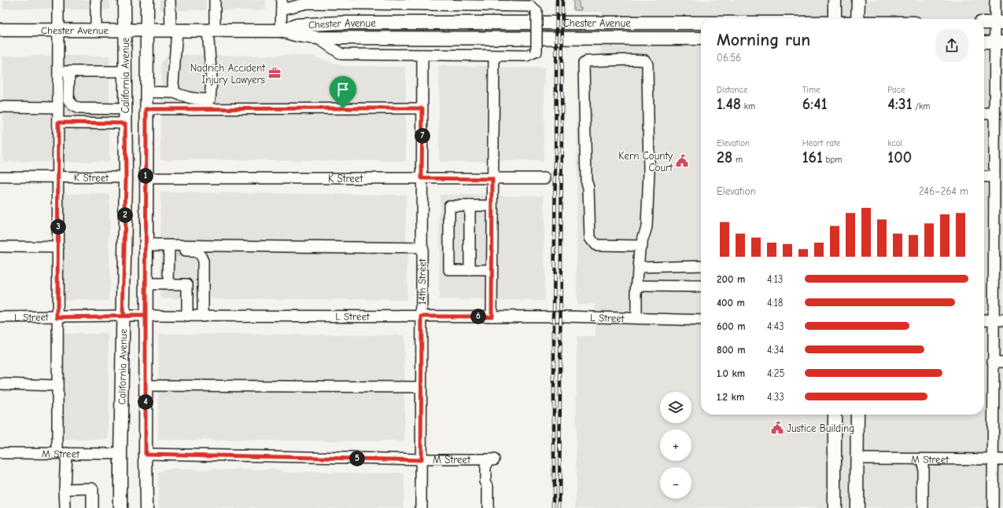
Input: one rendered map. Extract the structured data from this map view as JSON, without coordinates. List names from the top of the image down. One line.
{"streets":{"main road":["Chester Avenue","California Avenue"],"street":["K Street","14th Street","L Street","M Street"]},"crossings":[["Chester Avenue","California Avenue"],["California Avenue","K Street"],["California Avenue","L Street"],["California Avenue","M Street"],["K Street","14th Street"],["14th Street","L Street"],["14th Street","M Street"]],"places":{"office":["Nadrich Accident Injury Lawyers"],"public building":["Kern County Court","Justice Building"]},"page":{"heading":["Morning run","06:56"],"stats":[["Distance","1.48 km"],["Time","6:41"],["Pace","4:31 /km"],["Elevation","28 m"],["Heart rate","161 bpm"],["kcal","100"]],"pins":["7","1","2","3","6","4","5"],"chart":["Elevation","246–264 m"],"list":[{"name":"200 m","note":"4:13"},{"name":"400 m","note":"4:18"},{"name":"600 m","note":"4:43"},{"name":"800 m","note":"4:34"},{"name":"1.0 km","note":"4:25"},{"name":"1.2 km","note":"4:33"}],"map_buttons":["+","−"]}}
